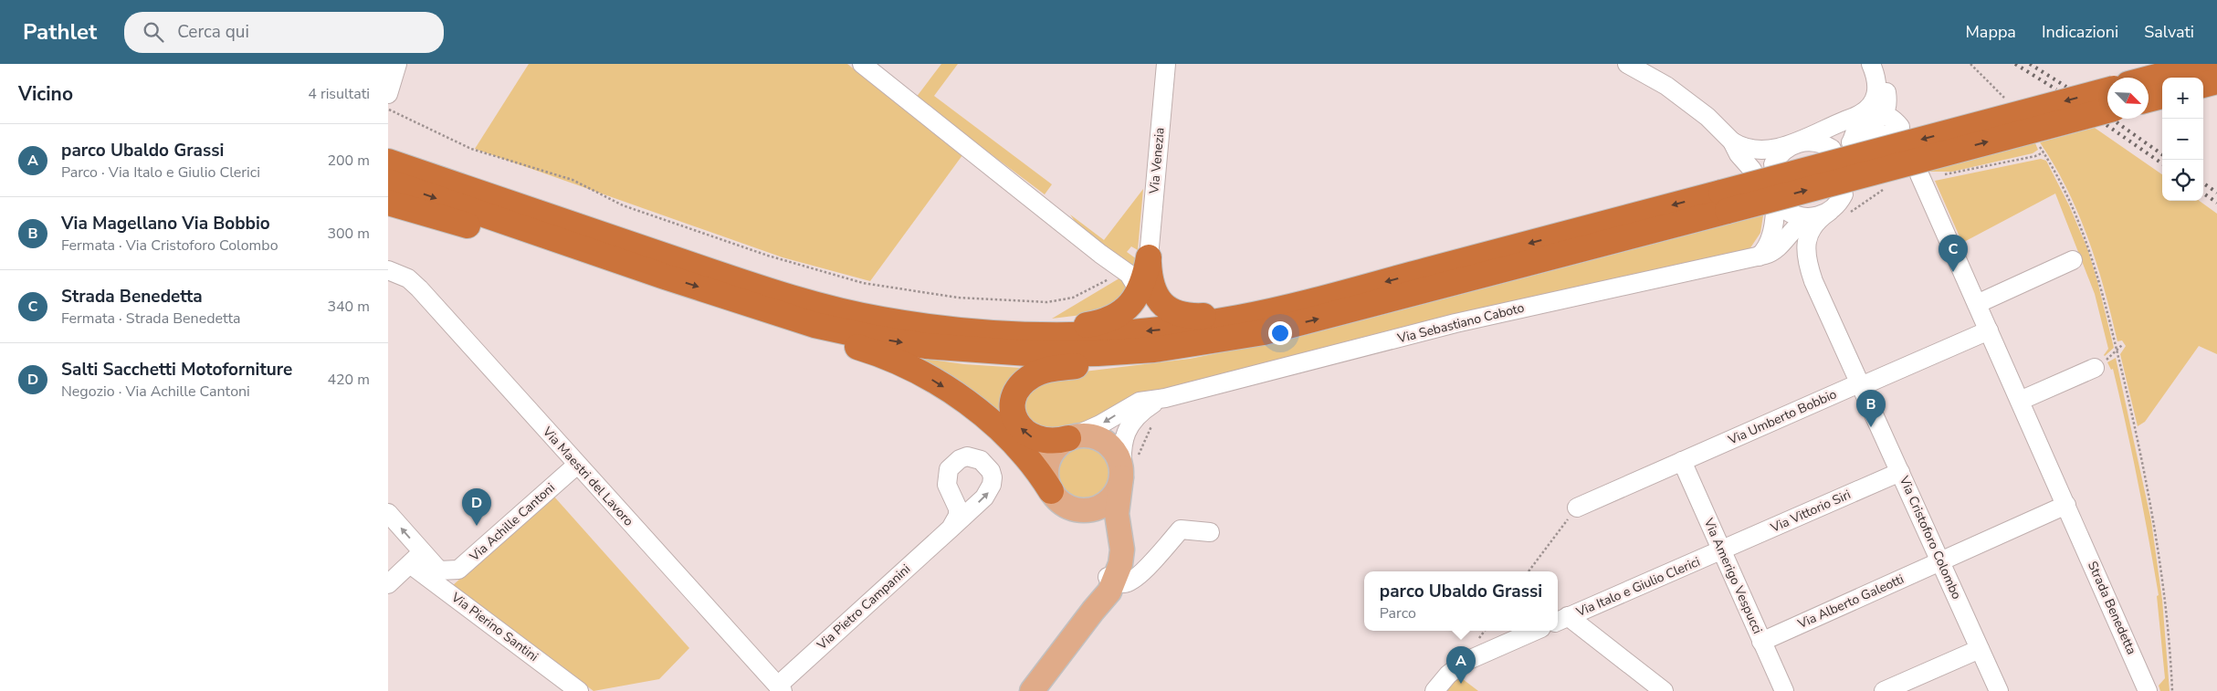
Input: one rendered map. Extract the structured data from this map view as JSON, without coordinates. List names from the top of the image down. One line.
{"streets":{"street":["Via Venezia","Via Sebastiano Caboto","Via Umberto Bobbio","Via Maestri del Lavoro","Via Vittorio Siri","Via Achille Cantoni","Via Cristoforo Colombo","Via Amerigo Vespucci","Via Italo e Giulio Clerici","Via Alberto Galeotti","Via Pietro Campanini","Strada Benedetta","Via Pierino Santini"]},"crossings":[["Via Sebastiano Caboto","Via Cristoforo Colombo"],["Via Umberto Bobbio","Via Cristoforo Colombo"],["Via Umberto Bobbio","Via Amerigo Vespucci"],["Via Umberto Bobbio","Strada Benedetta"],["Via Maestri del Lavoro","Via Achille Cantoni"],["Via Maestri del Lavoro","Via Pietro Campanini"],["Via Vittorio Siri","Via Cristoforo Colombo"],["Via Vittorio Siri","Via Amerigo Vespucci"],["Via Vittorio Siri","Via Italo e Giulio Clerici"],["Via Achille Cantoni","Via Pierino Santini"],["Via Cristoforo Colombo","Via Alberto Galeotti"],["Via Amerigo Vespucci","Via Italo e Giulio Clerici"],["Via Amerigo Vespucci","Via Alberto Galeotti"],["Via Alberto Galeotti","Strada Benedetta"]],"north":"bottom right","page":{"header":"Pathlet","search":"Cerca qui","nav":["Mappa","Indicazioni","Salvati"],"heading":["Vicino","4 risultati"],"map_buttons":["+","−"],"list":[{"mark":"A","name":"parco Ubaldo Grassi","note":"Parco · Via Italo e Giulio Clerici","value":"200 m"},{"mark":"B","name":"Via Magellano Via Bobbio","note":"Fermata · Via Cristoforo Colombo","value":"300 m"},{"mark":"C","name":"Strada Benedetta","note":"Fermata · Strada Benedetta","value":"340 m"},{"mark":"D","name":"Salti Sacchetti Motoforniture","note":"Negozio · Via Achille Cantoni","value":"420 m"}],"pins":["C","B","D","A"],"popup":["parco Ubaldo Grassi","Parco"]}}
